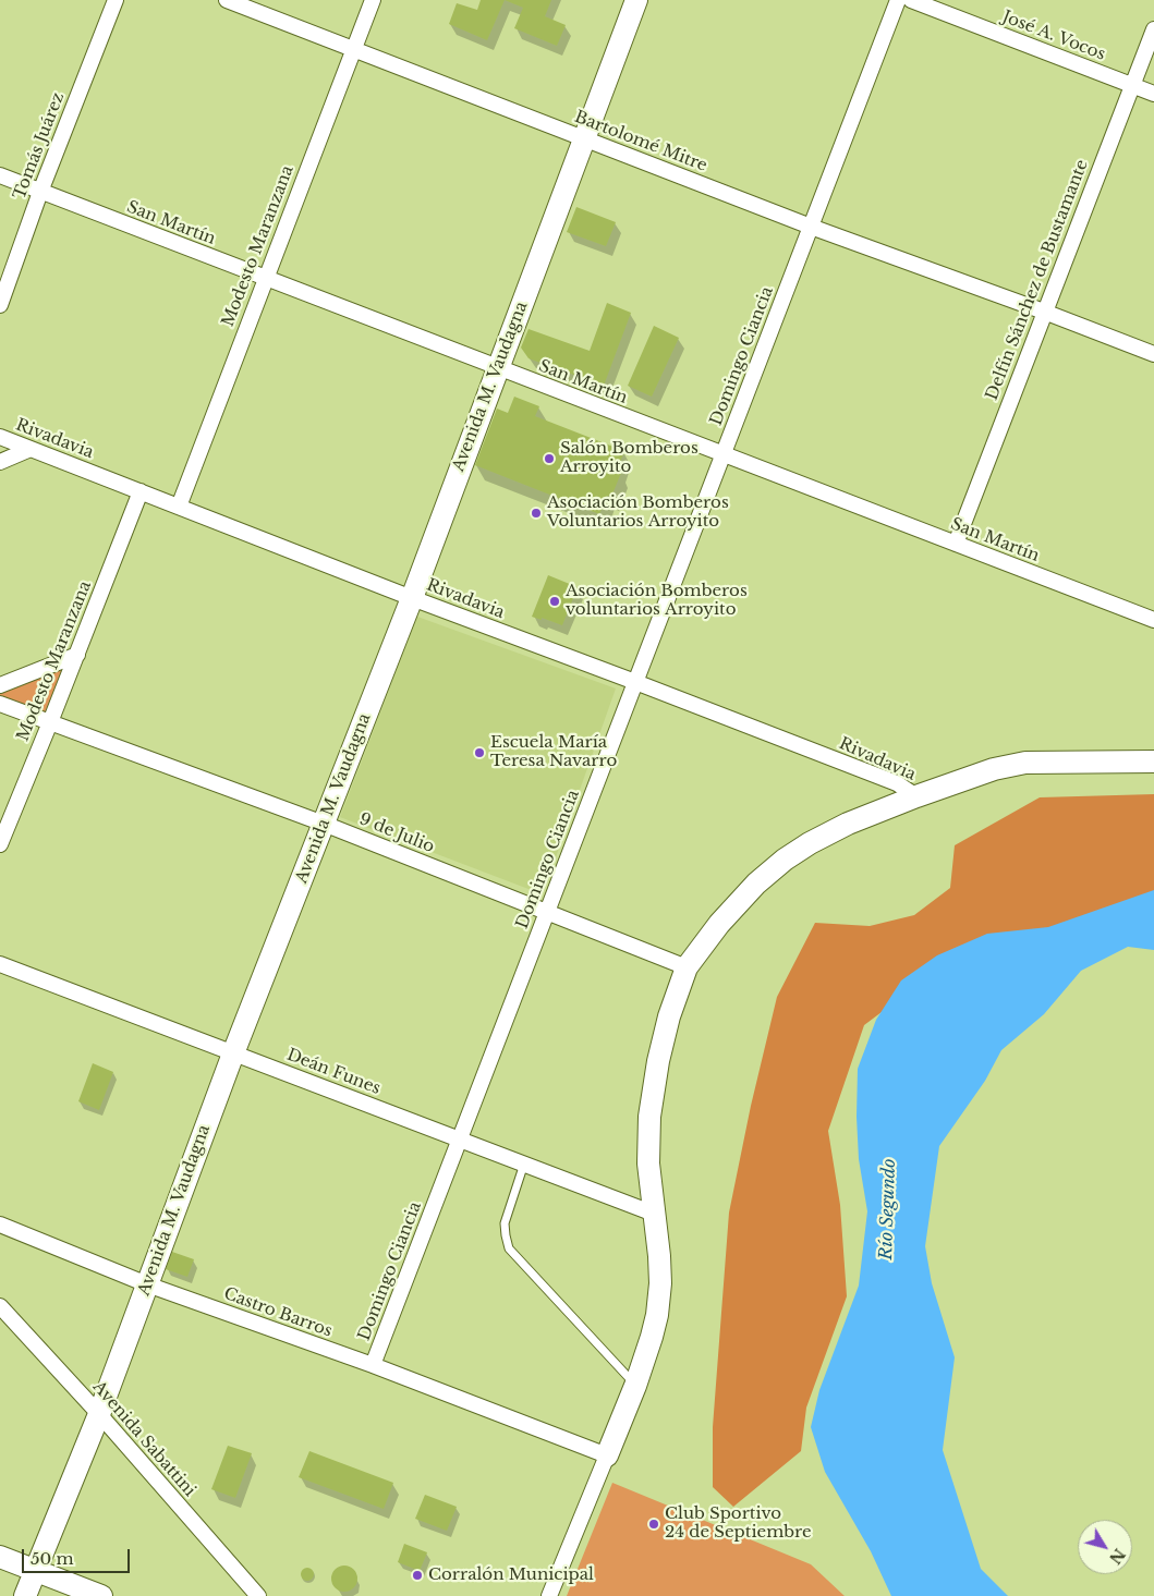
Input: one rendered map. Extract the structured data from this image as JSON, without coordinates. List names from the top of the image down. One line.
{"streets":{"main road":["Avenida M. Vaudagna"],"street":["José A. Vocos","Bartolomé Mitre","Tomás Juárez","San Martín","Modesto Maranzana","Delfín Sánchez de Bustamante","Domingo Ciancia","Rivadavia","9 de Julio","Deán Funes","Castro Barros","Avenida Sabattini"]},"crossings":[["José A. Vocos","Delfín Sánchez de Bustamante"],["Bartolomé Mitre","Modesto Maranzana"],["Bartolomé Mitre","Delfín Sánchez de Bustamante"],["Bartolomé Mitre","Domingo Ciancia"],["Bartolomé Mitre","Avenida M. Vaudagna"],["Tomás Juárez","San Martín"],["San Martín","Modesto Maranzana"],["San Martín","Delfín Sánchez de Bustamante"],["San Martín","Domingo Ciancia"],["San Martín","Avenida M. Vaudagna"],["Modesto Maranzana","Rivadavia"],["Modesto Maranzana","9 de Julio"],["Domingo Ciancia","Rivadavia"],["Domingo Ciancia","9 de Julio"],["Domingo Ciancia","Deán Funes"],["Domingo Ciancia","Castro Barros"],["Avenida M. Vaudagna","Rivadavia"],["Avenida M. Vaudagna","9 de Julio"],["Avenida M. Vaudagna","Deán Funes"],["Avenida M. Vaudagna","Castro Barros"],["Avenida M. Vaudagna","Avenida Sabattini"]],"water":["Río Segundo"],"places":["Salón Bomberos Arroyito","Asociación Bomberos Voluntarios Arroyito","Asociación Bomberos voluntarios Arroyito","Escuela María Teresa Navarro","Club Sportivo 24 de Septiembre","Corralón Municipal"],"scale_bar":"50 m","north":"bottom right"}
